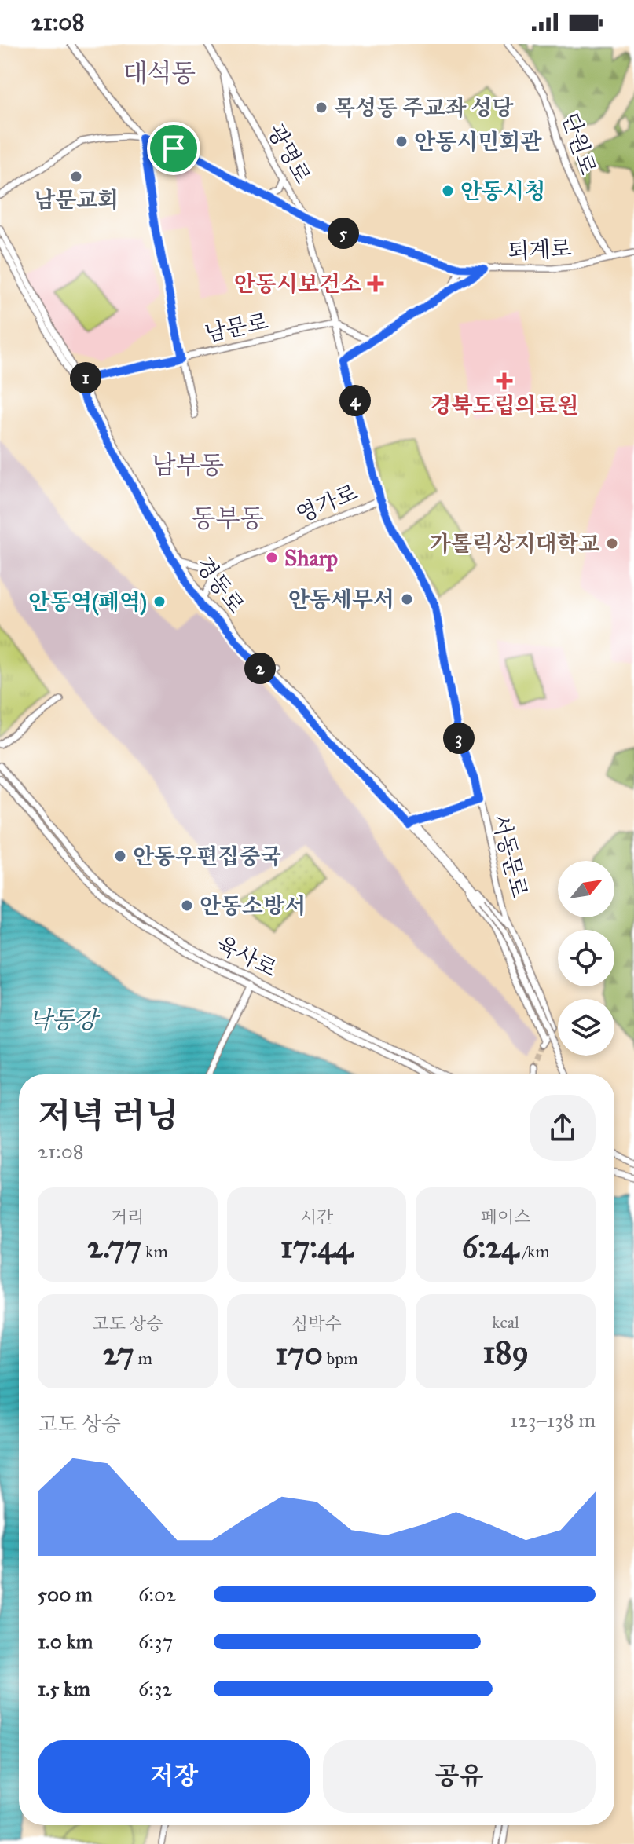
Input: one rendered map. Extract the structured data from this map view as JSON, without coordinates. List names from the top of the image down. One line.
{"streets":{"street":["단원로","광명로","퇴계로","남문로","영가로","경동로","서동문로","육사로"]},"crossings":[["단원로","퇴계로"],["광명로","퇴계로"],["광명로","남문로"],["광명로","서동문로"],["남문로","경동로"],["남문로","서동문로"],["영가로","서동문로"]],"districts":["대석동","남부동","동부동"],"water":["낙동강"],"places":{"other":["목성동 주교좌 성당","안동시민회관","남문교회","안동시청","가톨릭상지대학교","Sharp","안동세무서","안동역(폐역)","안동우편집중국","안동소방서"],"health":["안동시보건소","경북도립의료원"]},"north":"top right","page":{"status":"21:08","pins":["5","1","4","2","3"],"heading":["저녁 러닝","21:08"],"stats":[["거리","2.77 km"],["시간","17:44"],["페이스","6:24 /km"],["고도 상승","27 m"],["심박수","170 bpm"],["kcal","189"]],"chart":["고도 상승","123–138 m"],"list":[{"name":"500 m","note":"6:02"},{"name":"1.0 km","note":"6:37"},{"name":"1.5 km","note":"6:32"}],"buttons":["저장","공유"]}}
